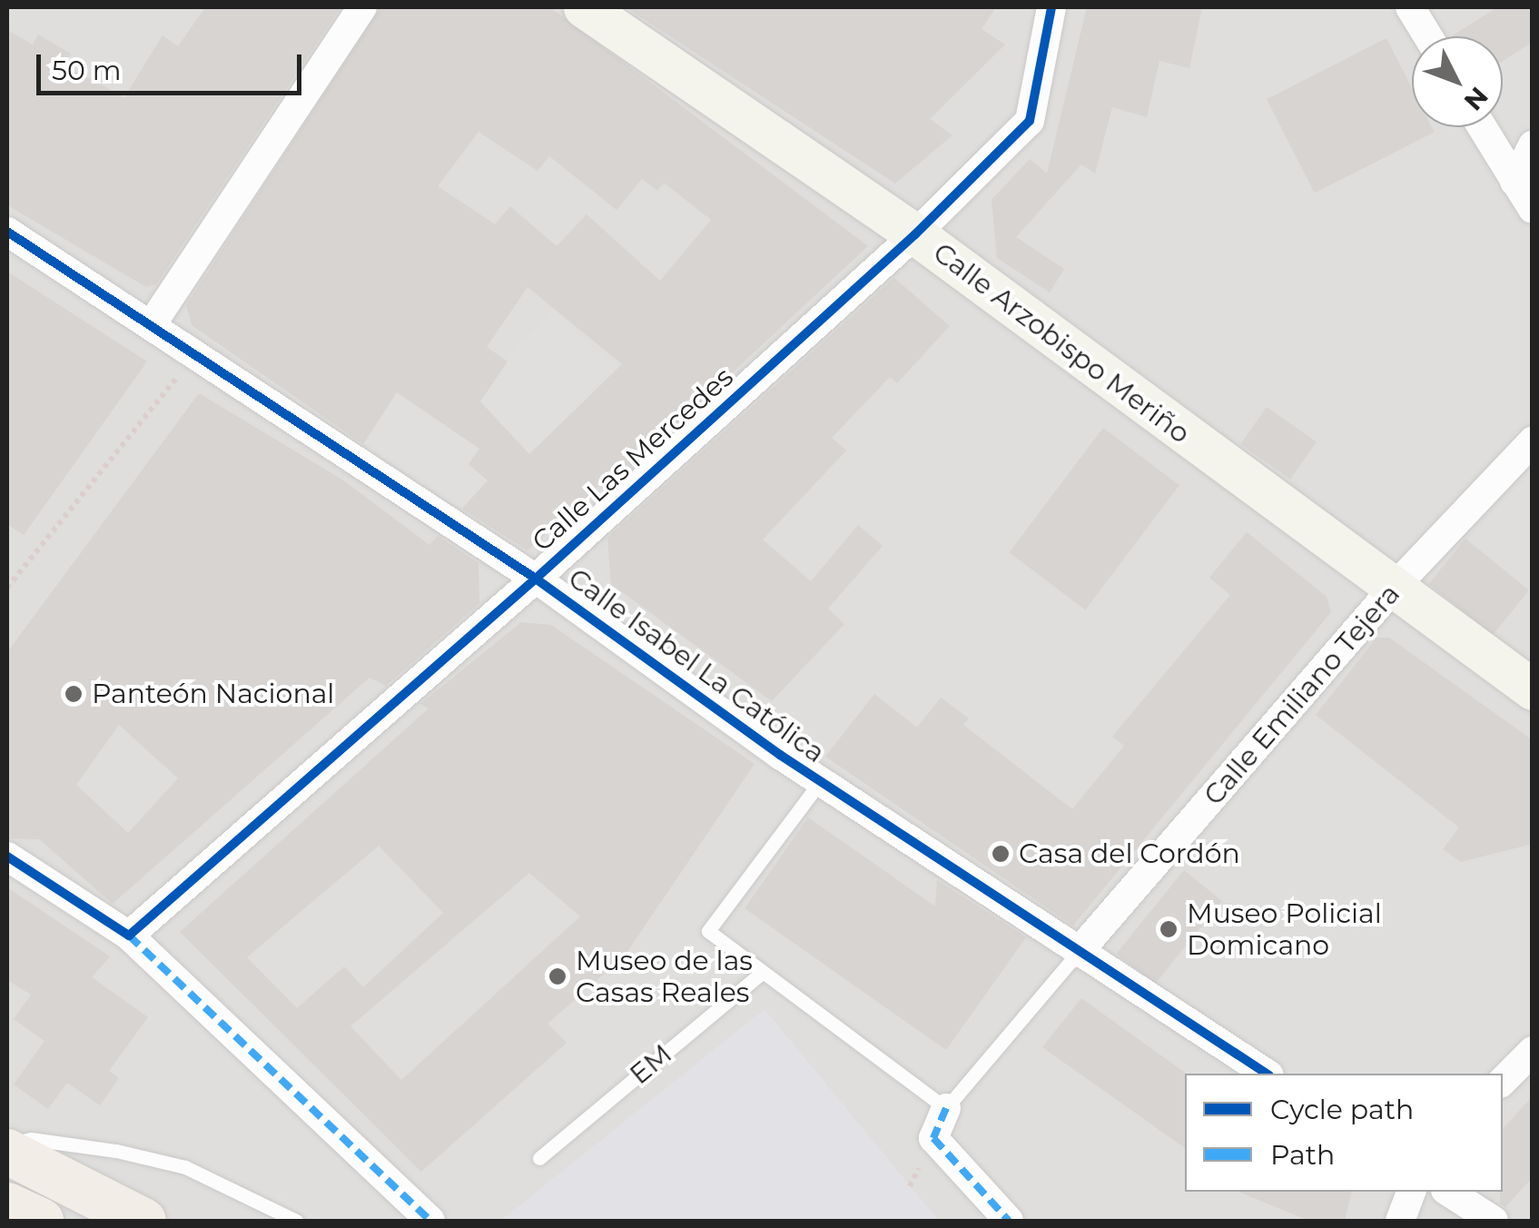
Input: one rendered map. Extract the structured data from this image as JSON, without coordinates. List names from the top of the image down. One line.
{"streets":{"street":["Calle Arzobispo Meriño","Calle Las Mercedes","Calle Isabel La Católica","Calle Emiliano Tejera"],"lane":["EM"]},"crossings":[["Calle Arzobispo Meriño","Calle Las Mercedes"],["Calle Arzobispo Meriño","Calle Emiliano Tejera"],["Calle Las Mercedes","Calle Isabel La Católica"],["Calle Isabel La Católica","Calle Emiliano Tejera"]],"places":["Panteón Nacional","Casa del Cordón","Museo Policial Domicano","Museo de las Casas Reales"],"legend":["Cycle path","Path"],"scale_bar":"50 m","north":"bottom right"}
